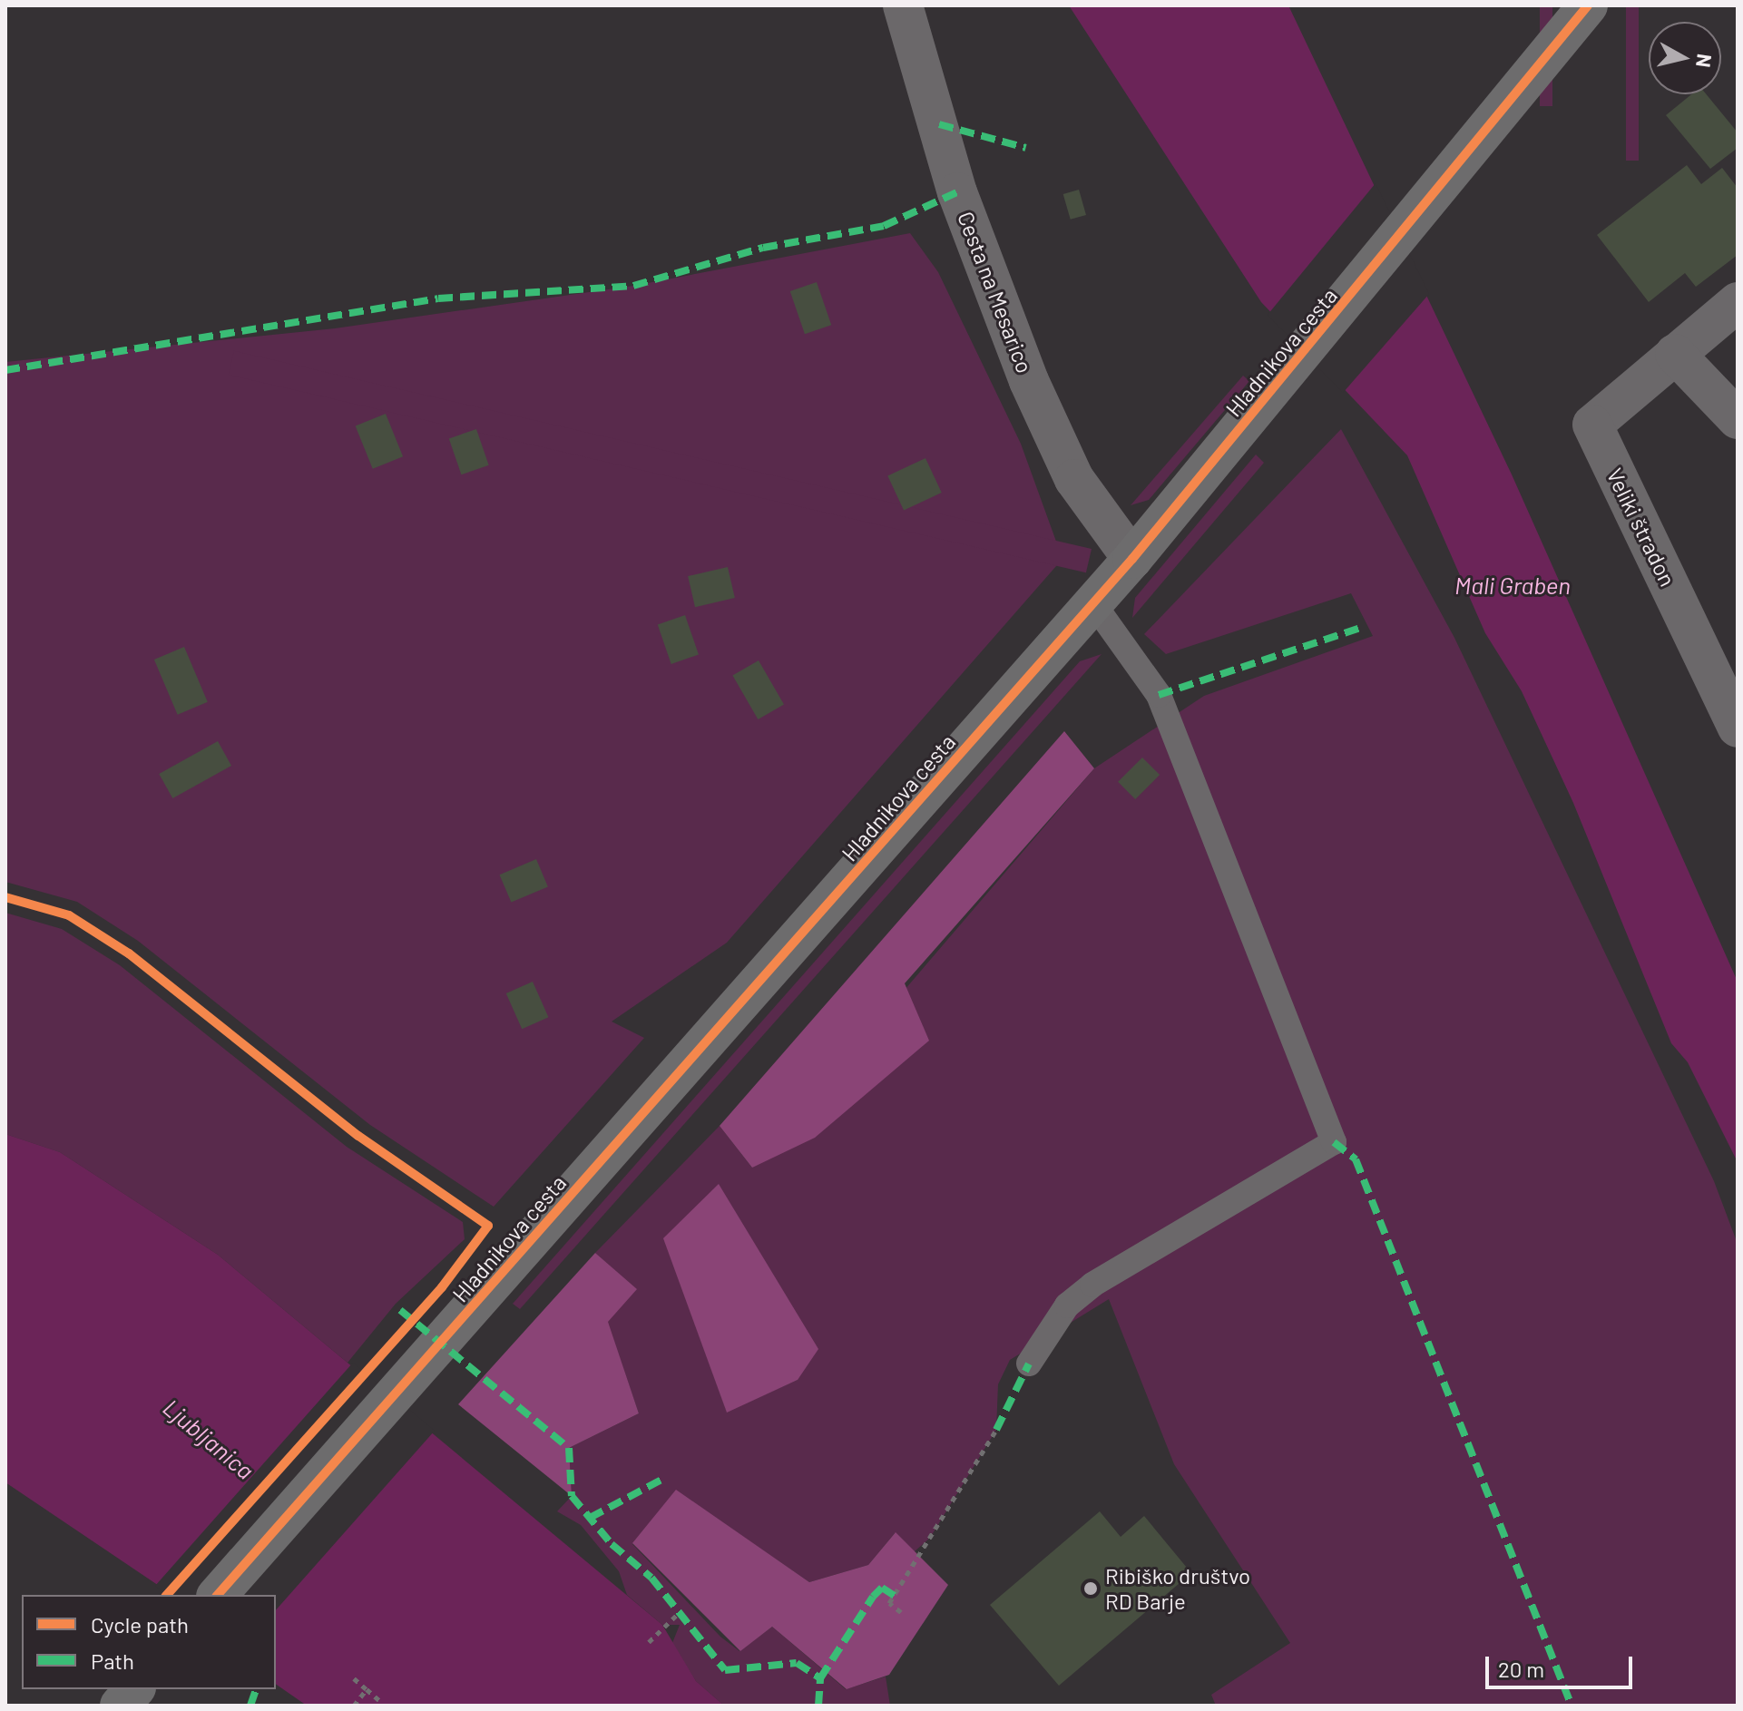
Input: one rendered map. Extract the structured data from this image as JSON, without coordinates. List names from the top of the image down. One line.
{"streets":{"main road":["Hladnikova cesta"],"street":["Cesta na Mesarico","Veliki štradon"]},"crossings":[["Cesta na Mesarico","Hladnikova cesta"]],"water":["Mali Graben","Ljubljanica"],"places":["Ribiško društvo RD Barje"],"legend":["Cycle path","Path"],"scale_bar":"20 m","north":"right"}
